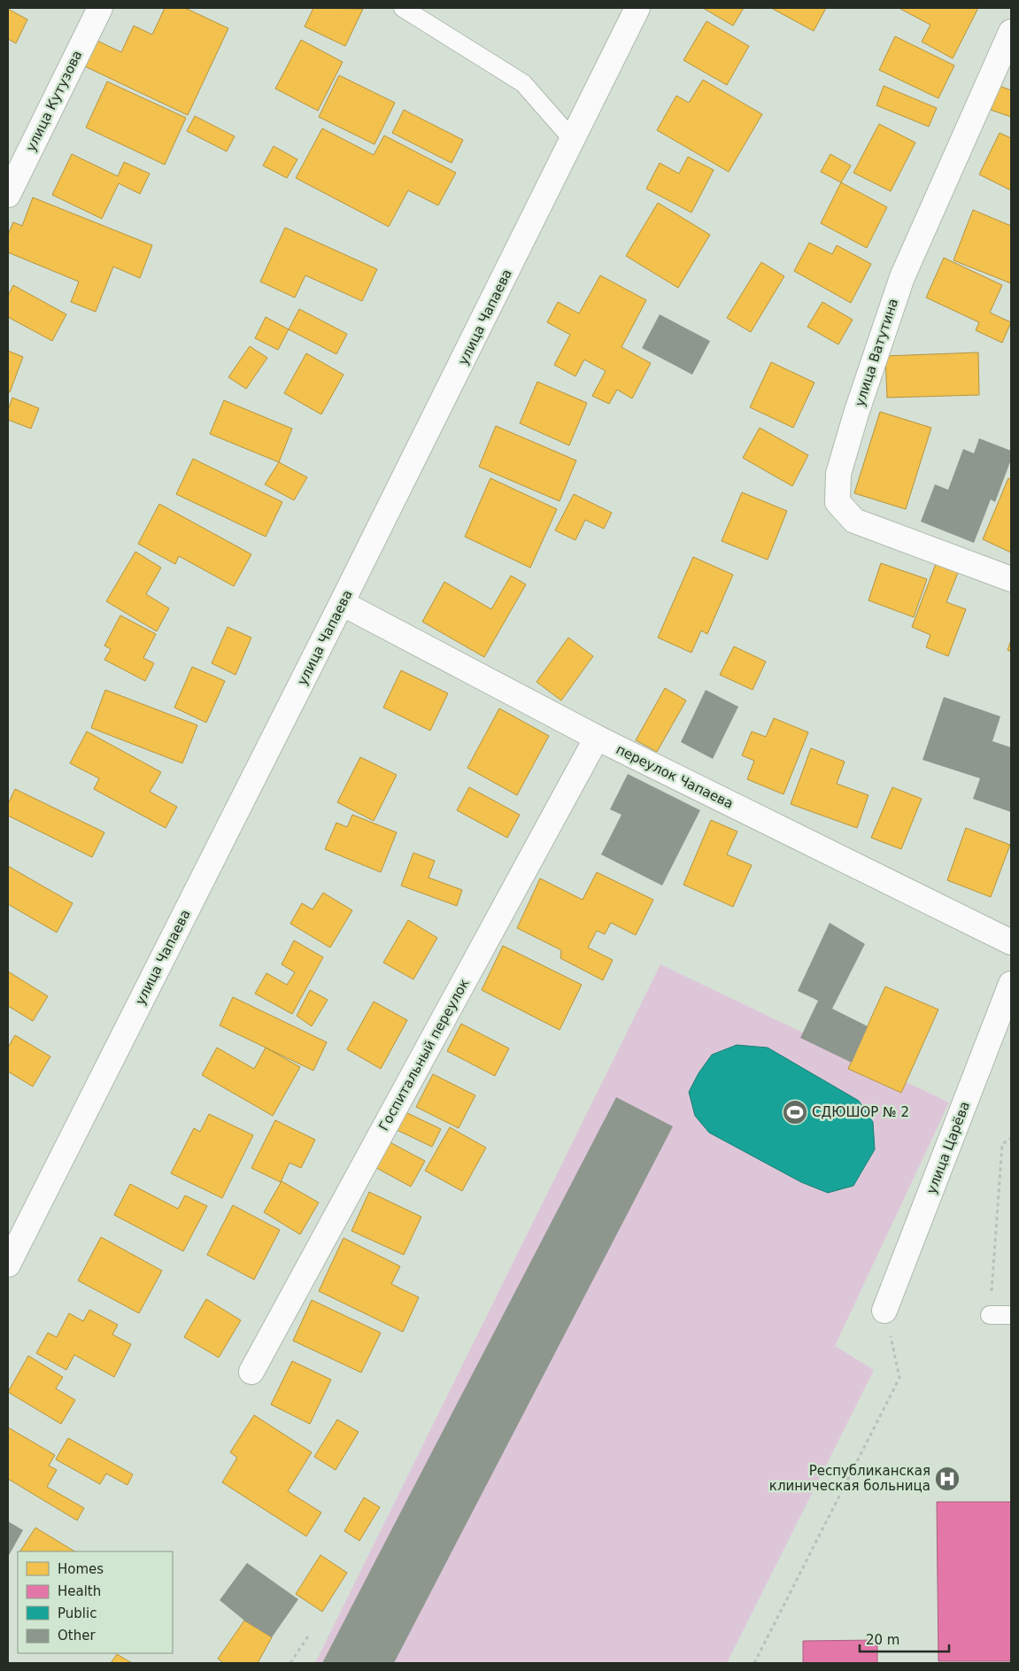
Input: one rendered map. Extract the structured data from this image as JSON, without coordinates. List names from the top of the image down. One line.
{"streets":{"street":["улица Кутузова","улица Чапаева","улица Ватутина","переулок Чапаева","Госпитальный переулок","улица Царёва"]},"crossings":[["улица Чапаева","переулок Чапаева"],["переулок Чапаева","Госпитальный переулок"]],"places":{"sports":["СДЮШОР № 2"],"hospital":["Республиканская клиническая больница"]},"legend":["Homes","Health","Public","Other"],"scale_bar":"20 m"}
